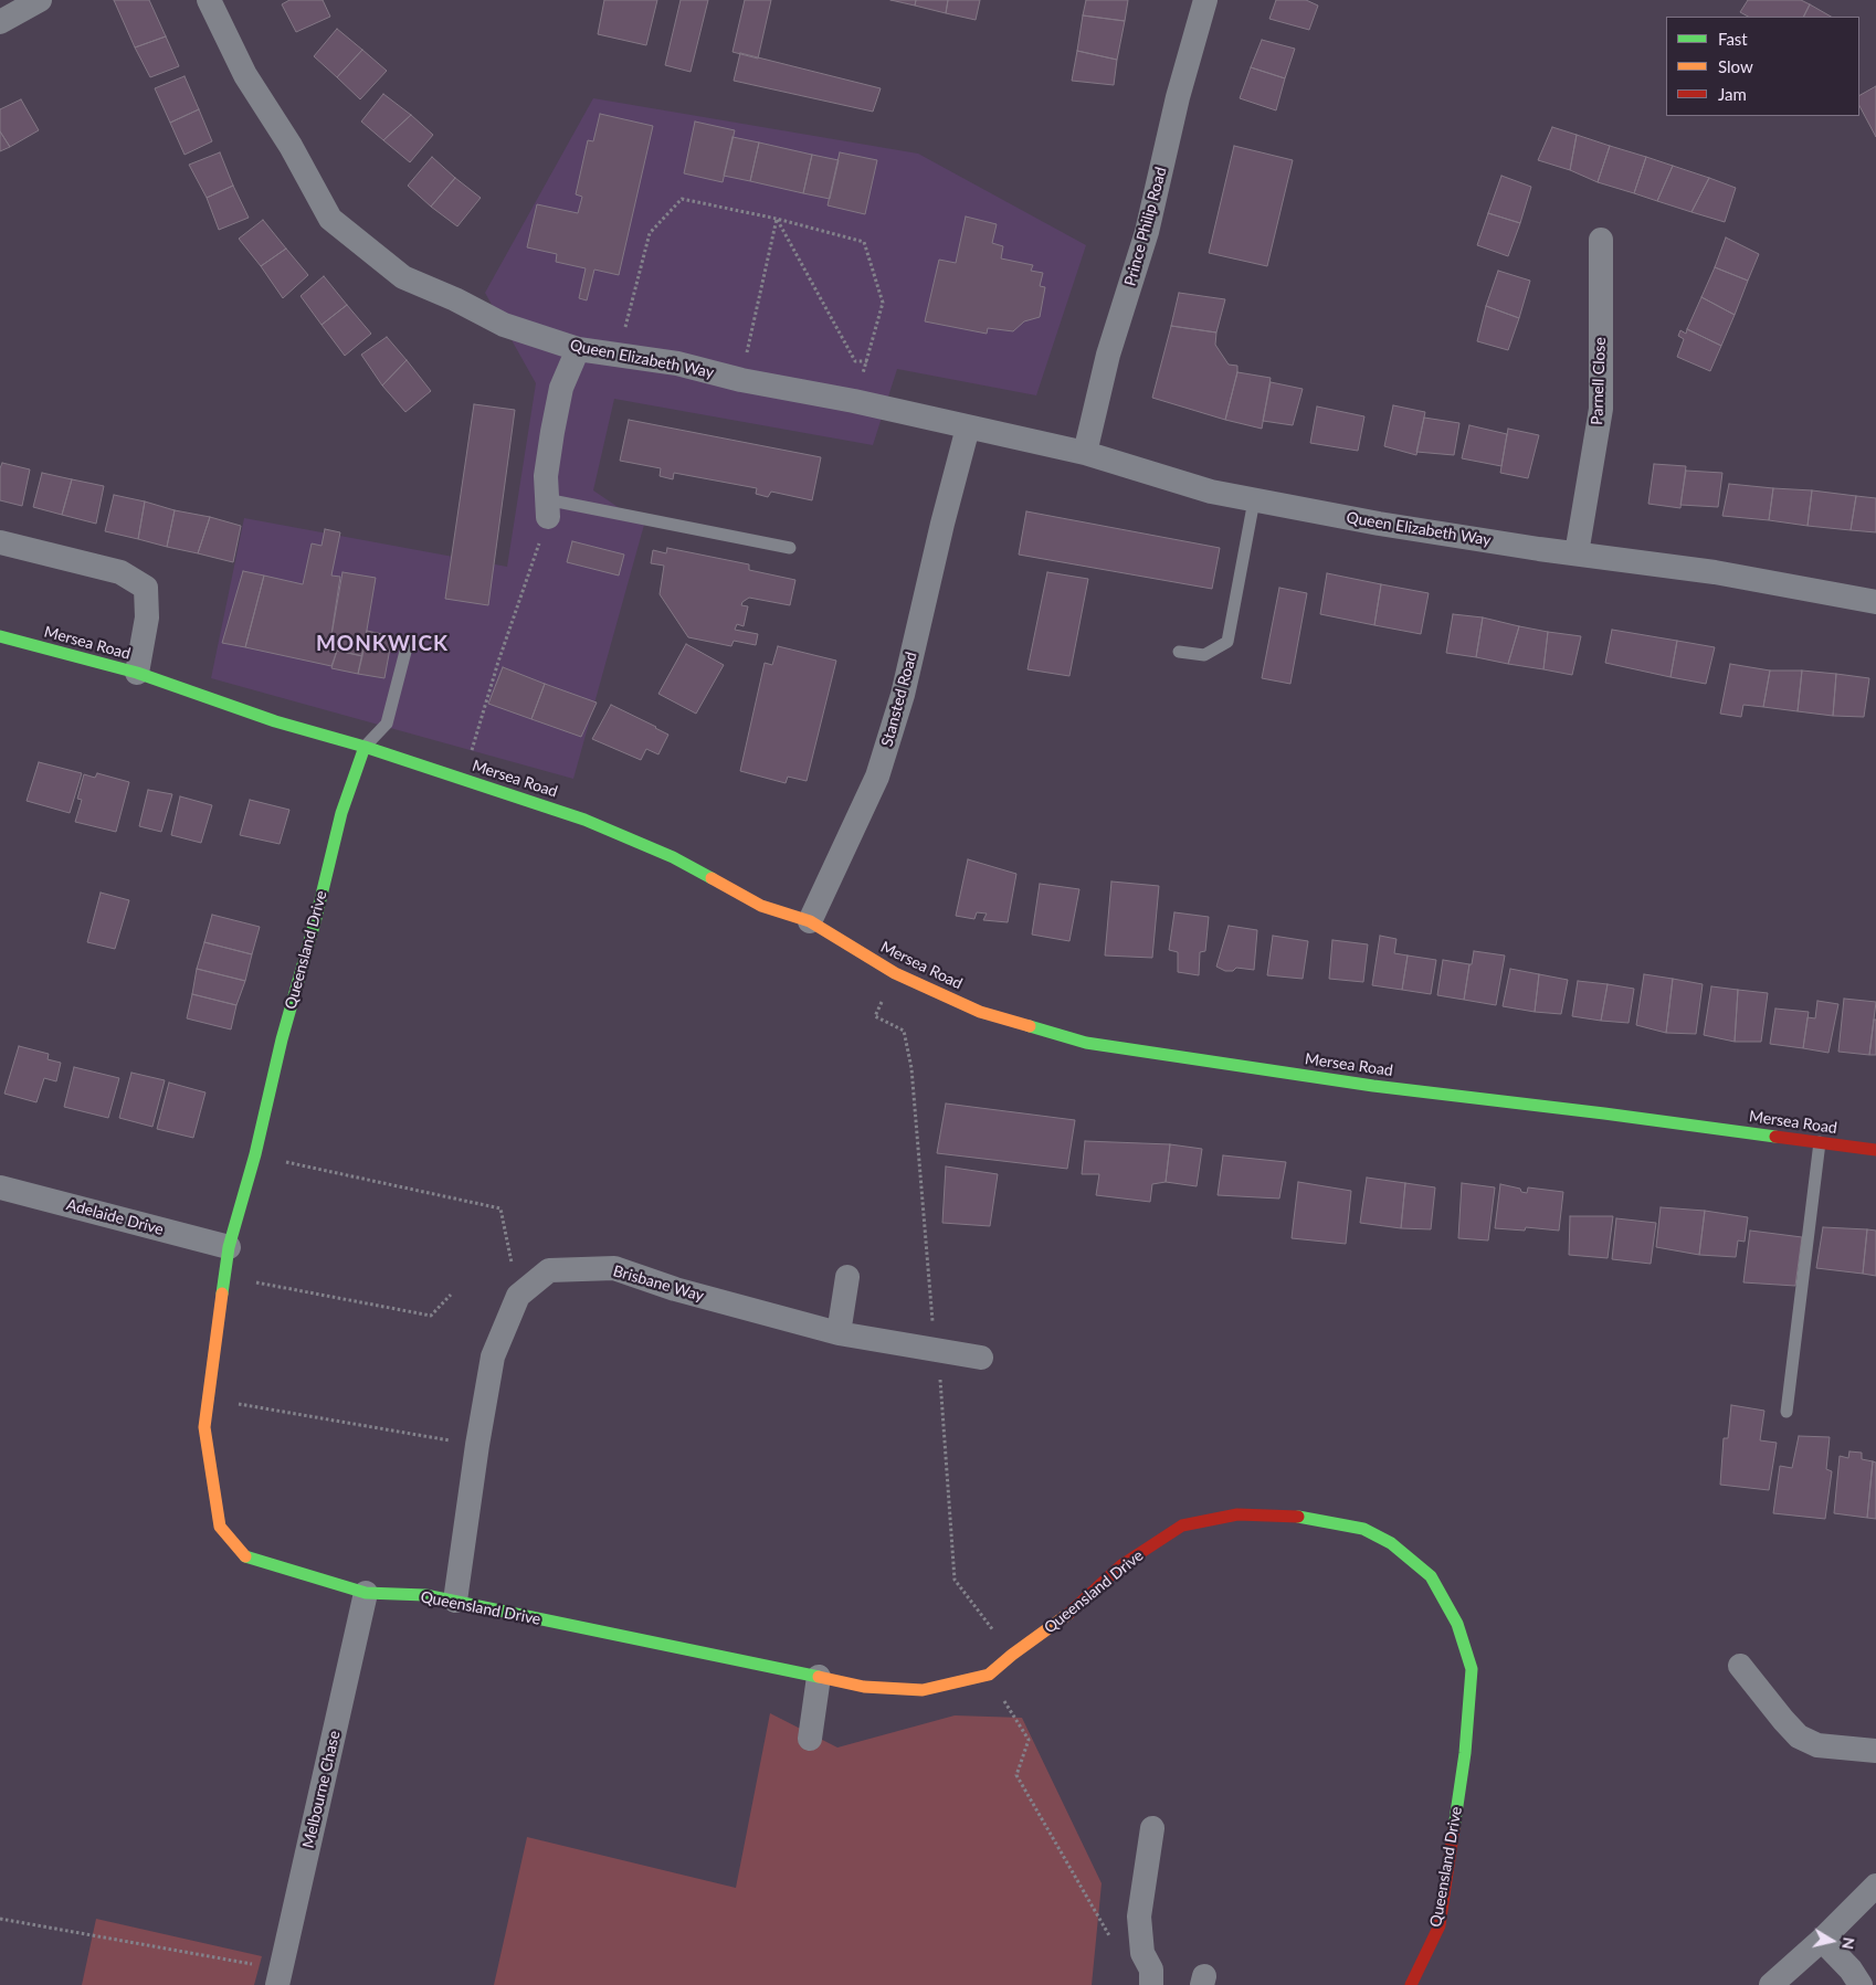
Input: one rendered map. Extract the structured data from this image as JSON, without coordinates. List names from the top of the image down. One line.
{"streets":{"street":["Prince Philip Road","Queen Elizabeth Way","Parnell Close","Mersea Road","Stansted Road","Queensland Drive","Adelaide Drive","Brisbane Way","Melbourne Chase"]},"crossings":[["Prince Philip Road","Queen Elizabeth Way"],["Queen Elizabeth Way","Parnell Close"],["Queen Elizabeth Way","Stansted Road"],["Mersea Road","Stansted Road"],["Mersea Road","Queensland Drive"],["Queensland Drive","Adelaide Drive"],["Queensland Drive","Brisbane Way"],["Queensland Drive","Melbourne Chase"]],"districts":["MONKWICK"],"legend":["Fast","Slow","Jam"],"north":"right"}
